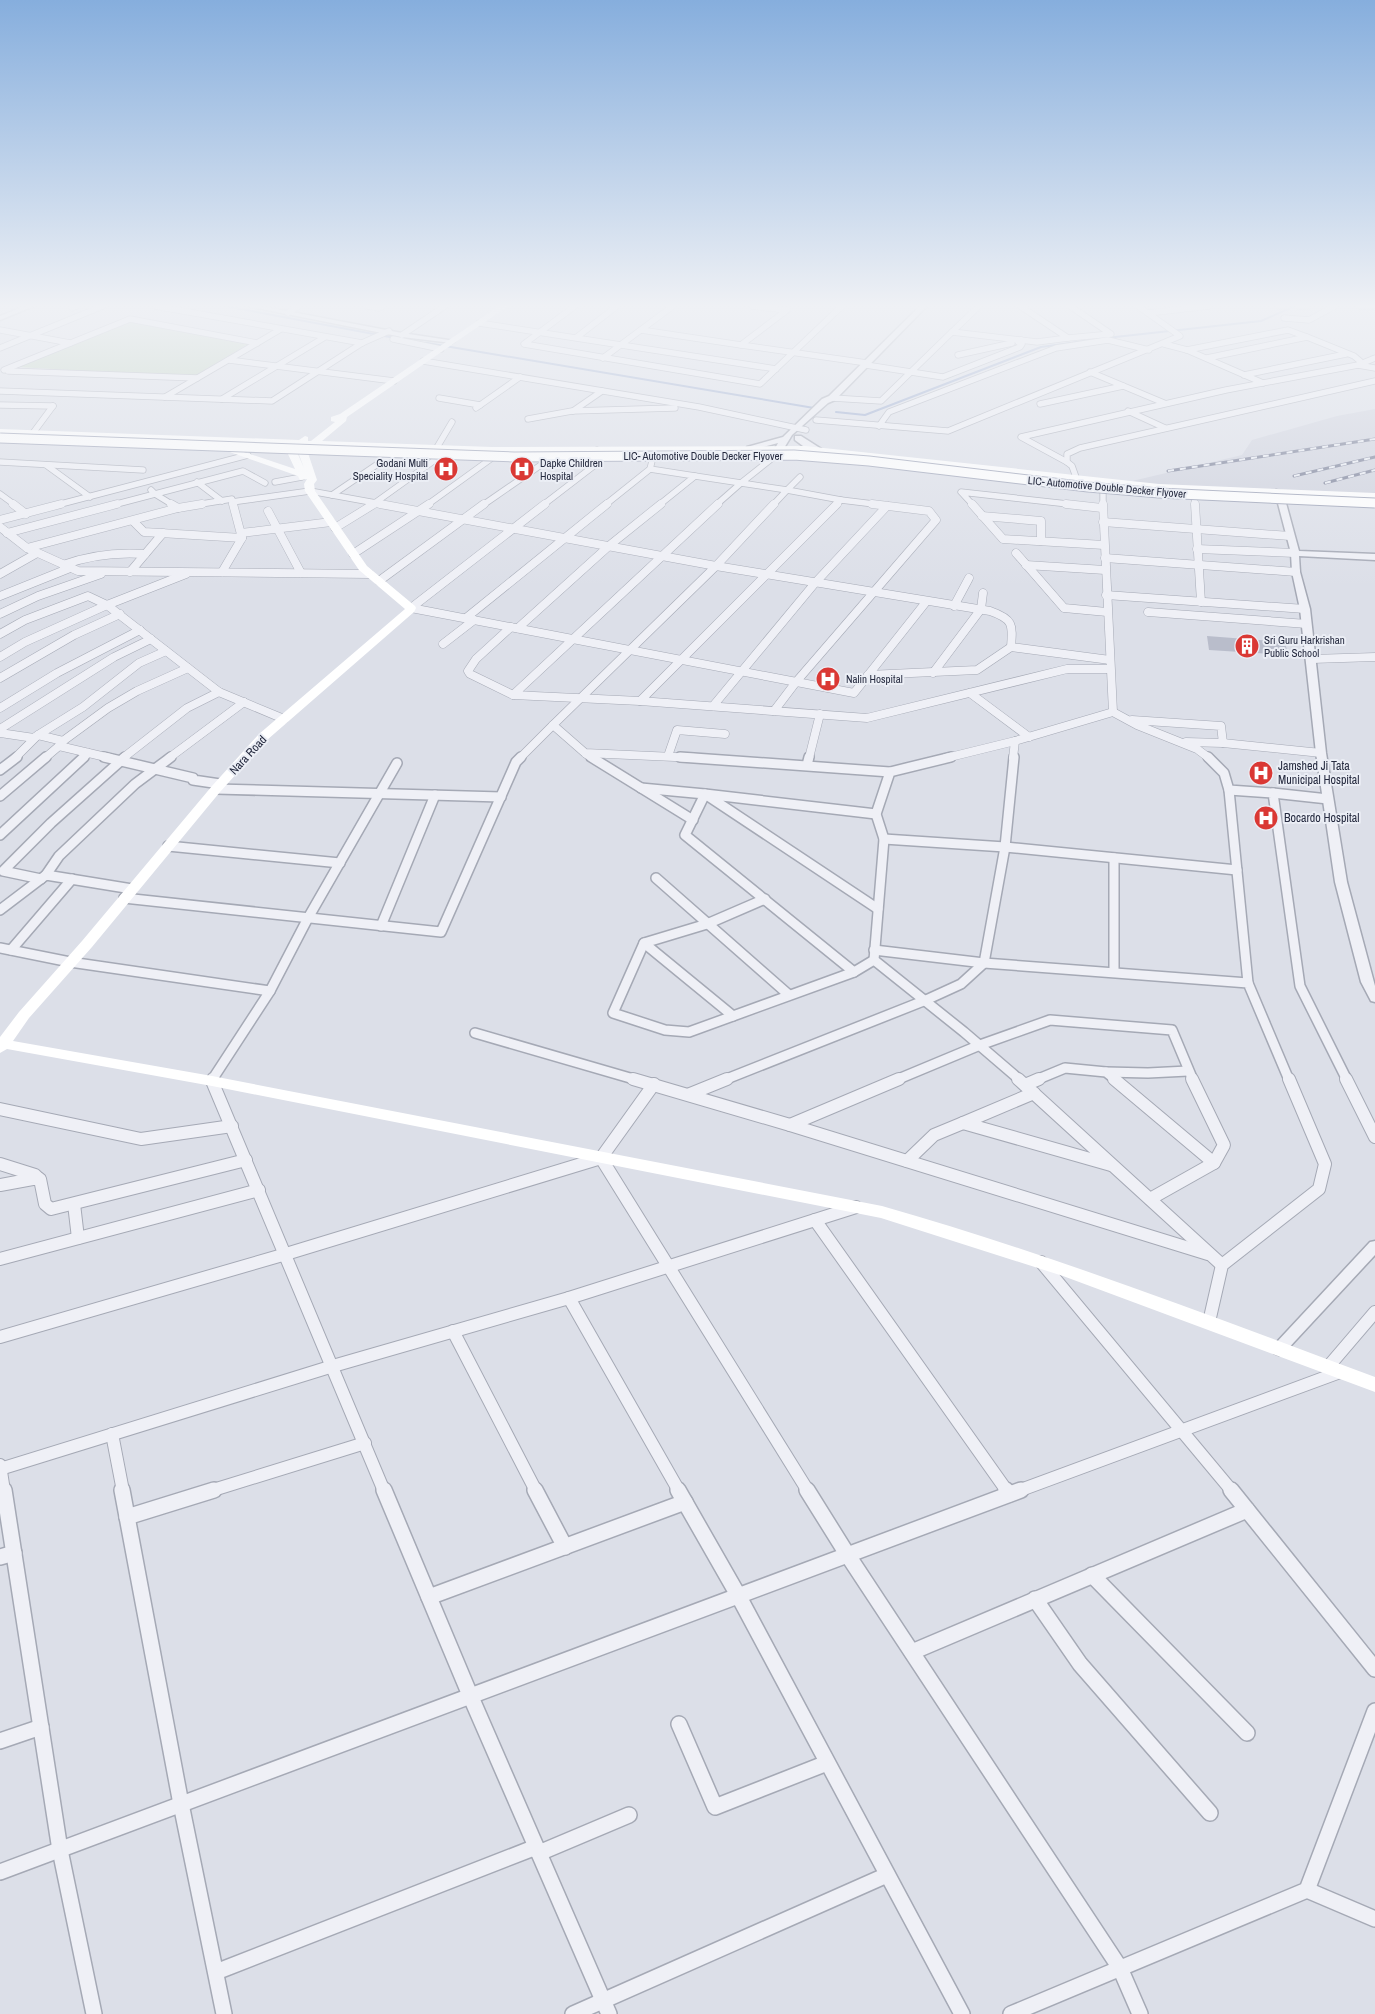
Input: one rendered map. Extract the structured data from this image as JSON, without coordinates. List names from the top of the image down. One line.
{"streets":{"main road":["LIC- Automotive Double Decker Flyover","Nara Road"]},"places":{"hospital":["Godani Multi Speciality Hospital","Dapke Children Hospital","Nalin Hospital","Jamshed Ji Tata Municipal Hospital","Bocardo Hospital"],"building":["Sri Guru Harkrishan Public School"]}}
